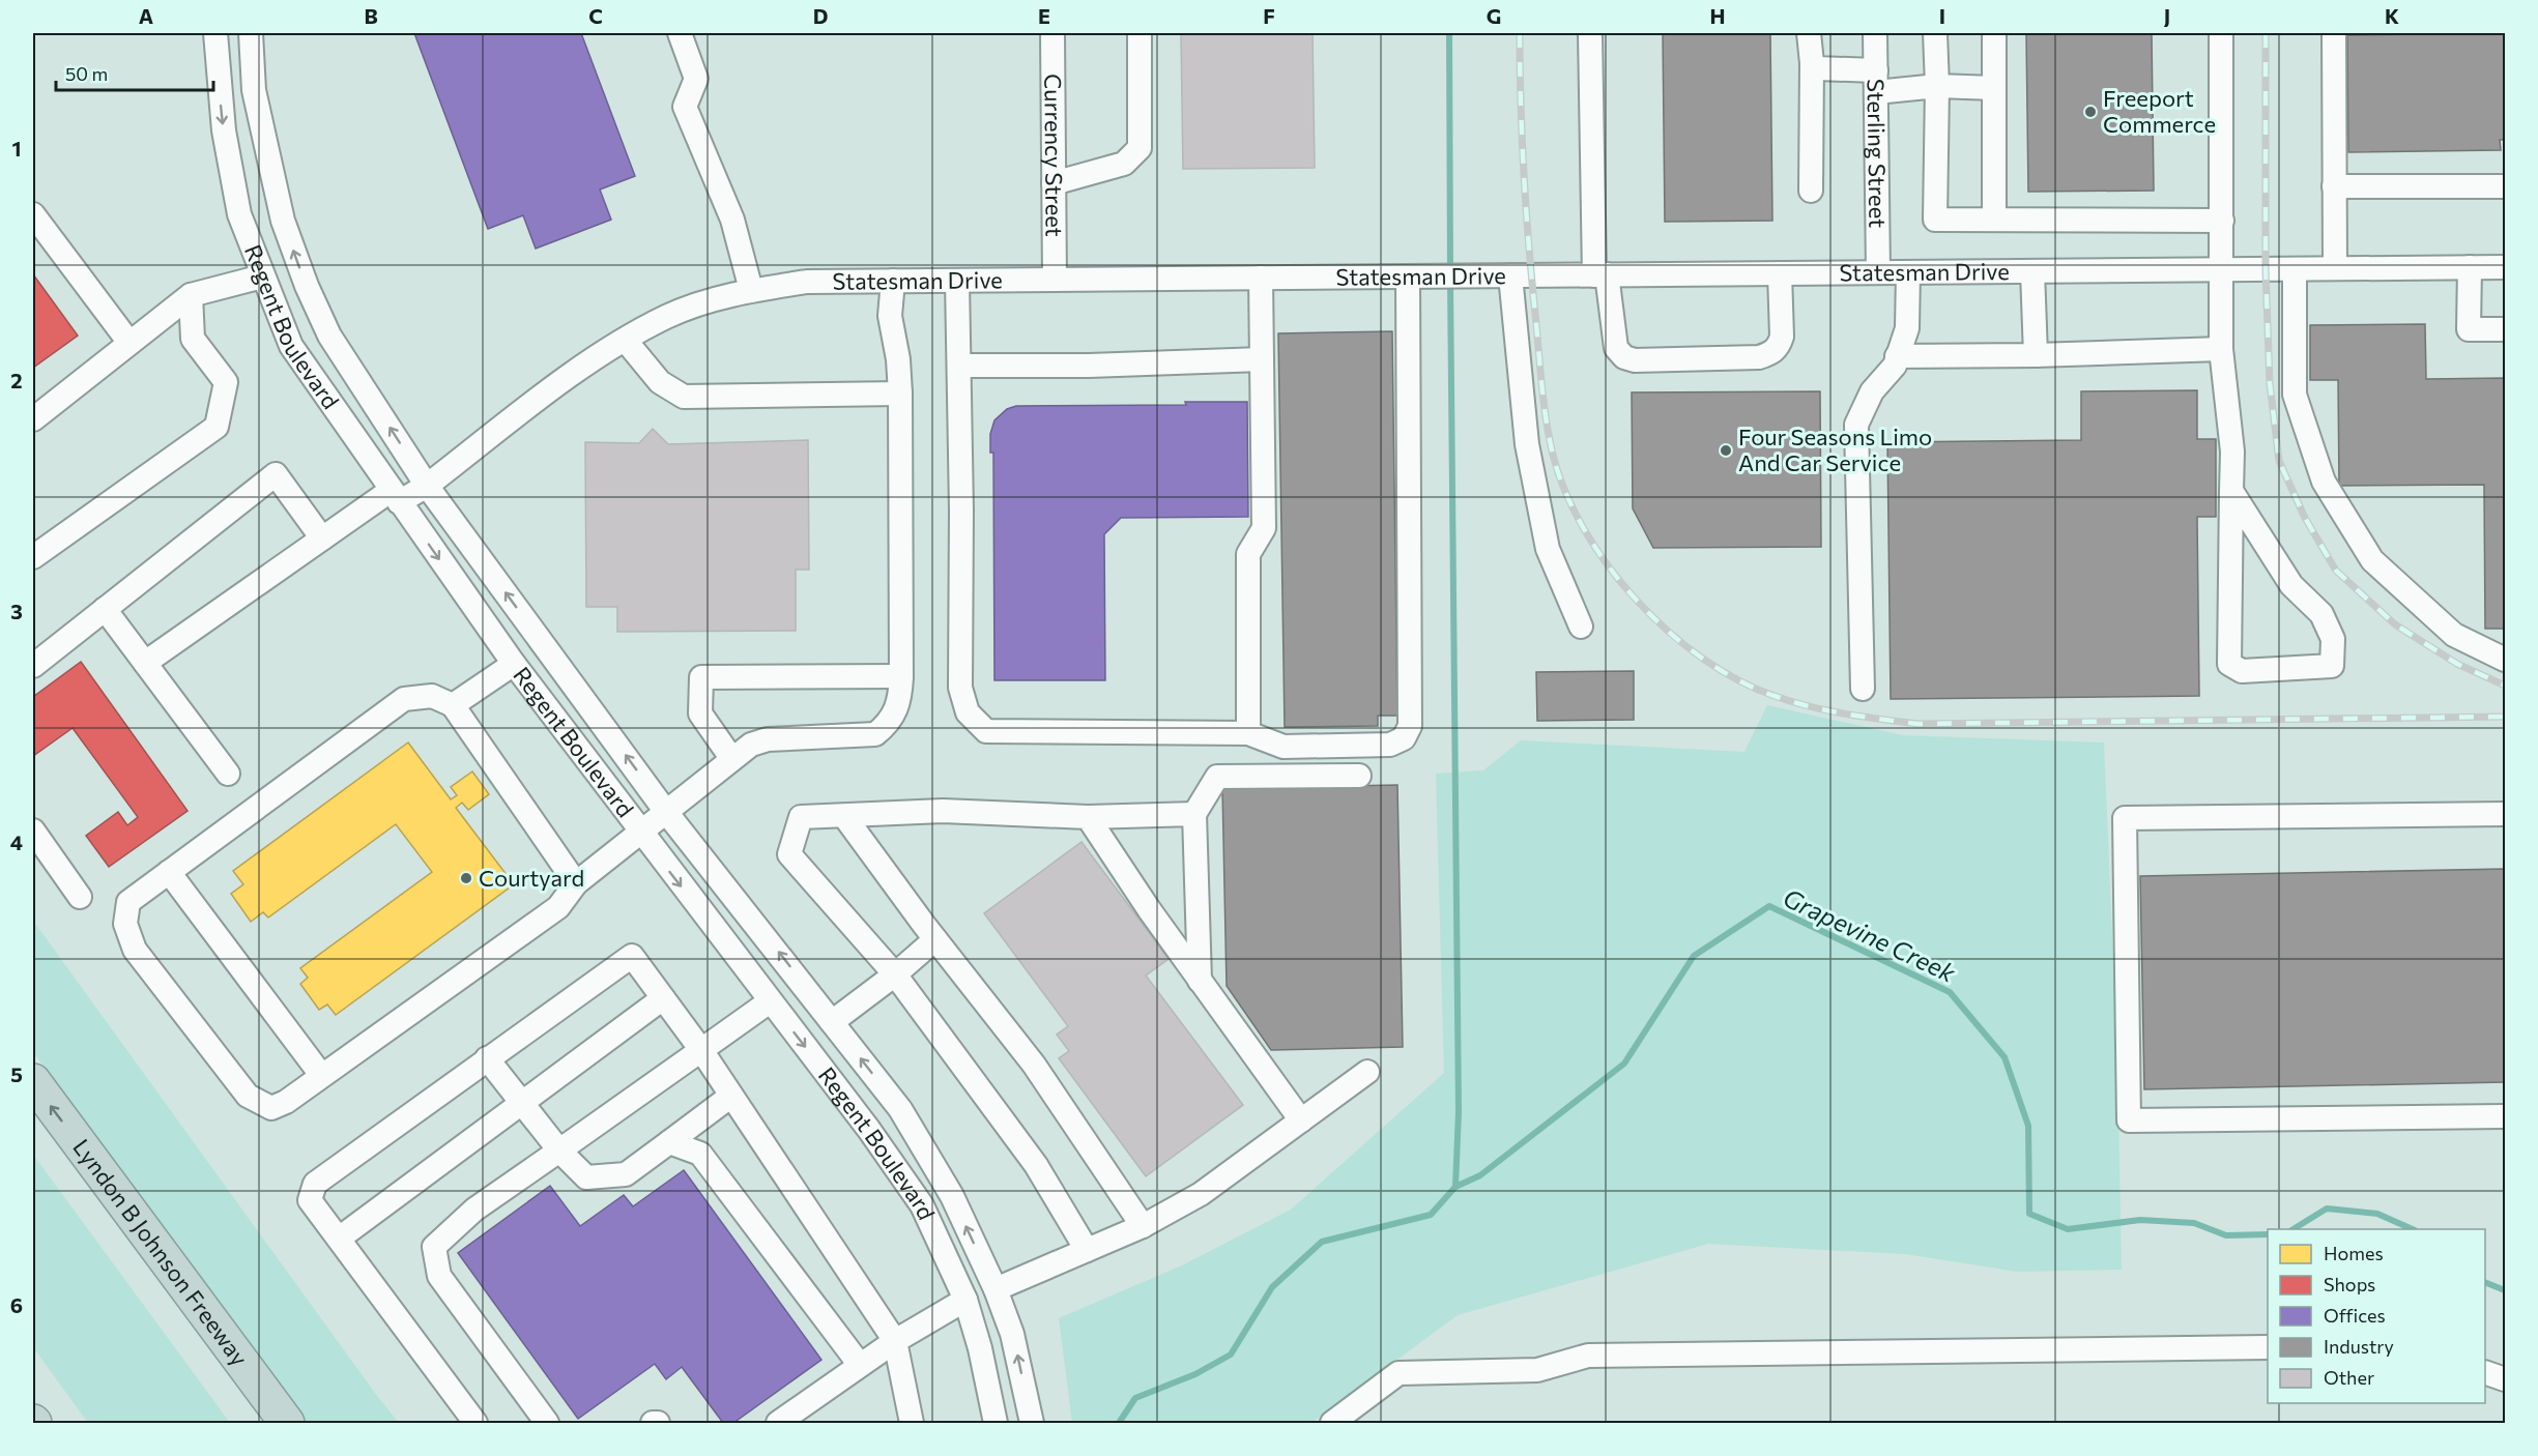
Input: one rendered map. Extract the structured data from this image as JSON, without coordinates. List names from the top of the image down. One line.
{"streets":{"highway":["Lyndon B Johnson Freeway"],"street":["Sterling Street","Currency Street","Statesman Drive","Regent Boulevard"]},"crossings":[["Sterling Street","Statesman Drive"],["Currency Street","Statesman Drive"],["Statesman Drive","Regent Boulevard"]],"one_way":["Lyndon B Johnson Freeway"],"water":["Grapevine Creek"],"places":["Freeport Commerce","Four Seasons Limo And Car Service","Courtyard"],"legend":["Homes","Shops","Offices","Industry","Other"],"scale_bar":"50 m","grid":{"columns":["A","B","C","D","E","F","G","H","I","J","K"],"rows":["1","2","3","4","5","6"]}}
